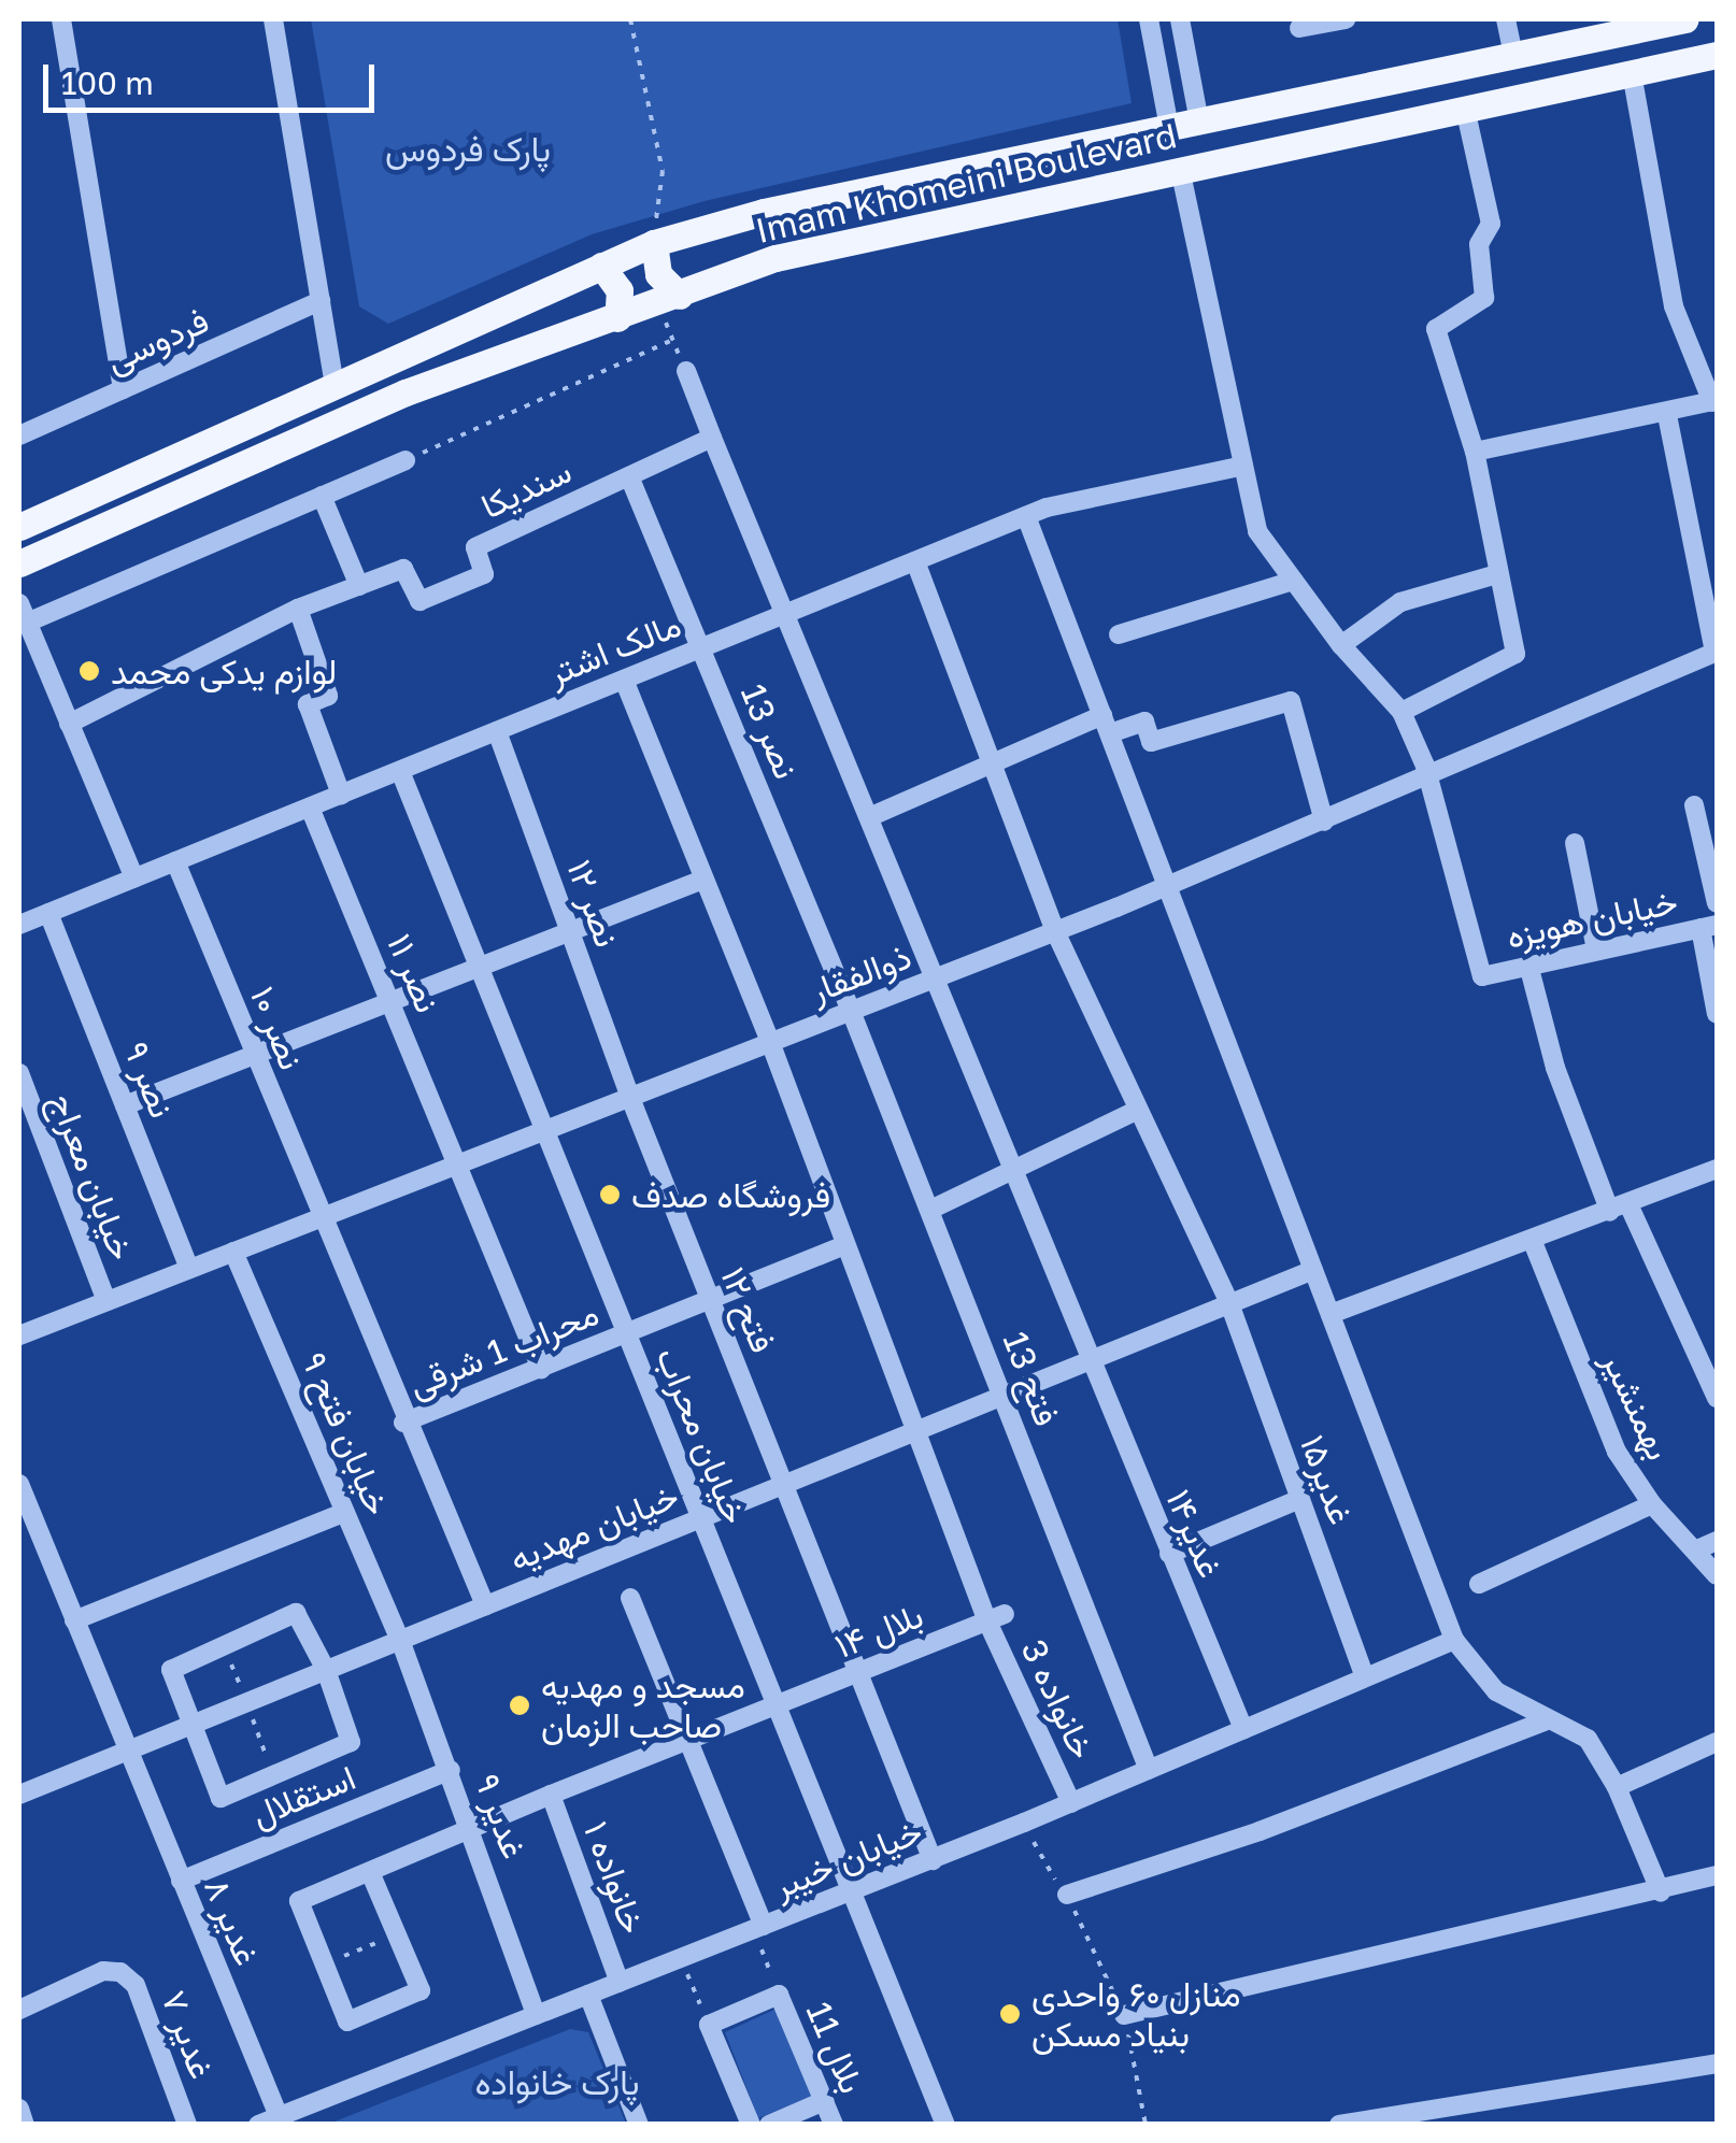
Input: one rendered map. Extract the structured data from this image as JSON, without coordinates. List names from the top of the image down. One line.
{"streets":{"main road":["Imam Khomeini Boulevard"],"street":["فردوسی","سندیکا","مالک اشتر","نصر 13","نصر ۱۲","خیابان هویزه","نصر ۱۱","ذوالفقار","نصر ۱۰","نصر ۹","خیابان معراج","فتح ۱۲","محراب 1 شرقی","فتح 13","بهمنشیر","خیابان فتح ۹","خیابان محراب","غدیر۱۵","خیابان مهدیه","غدیر۱۴","بلال ۱۴","خانواده 3","استقلال","غدیر ۹","خیابان خیبر","خانواده ۱","غدیر ۸","غدیر ۷","بلال 11"]},"crossings":[["سندیکا","نصر 13"],["مالک اشتر","نصر 13"],["مالک اشتر","نصر ۱۲"],["مالک اشتر","نصر ۱۱"],["مالک اشتر","نصر ۱۰"],["مالک اشتر","نصر ۹"],["مالک اشتر","خیابان محراب"],["مالک اشتر","غدیر۱۵"],["مالک اشتر","غدیر۱۴"],["مالک اشتر","خانواده 3"],["نصر 13","ذوالفقار"],["نصر 13","فتح 13"],["نصر ۱۲","ذوالفقار"],["نصر ۱۲","فتح ۱۲"],["خیابان هویزه","ذوالفقار"],["نصر ۱۱","ذوالفقار"],["نصر ۱۱","محراب 1 شرقی"],["ذوالفقار","نصر ۱۰"],["ذوالفقار","نصر ۹"],["ذوالفقار","خیابان معراج"],["ذوالفقار","فتح ۱۲"],["ذوالفقار","فتح 13"],["ذوالفقار","خیابان فتح ۹"],["ذوالفقار","خیابان محراب"],["ذوالفقار","غدیر۱۵"],["ذوالفقار","غدیر۱۴"],["ذوالفقار","خانواده 3"],["نصر ۱۰","محراب 1 شرقی"],["نصر ۱۰","خیابان مهدیه"],["فتح ۱۲","محراب 1 شرقی"],["فتح ۱۲","خیابان مهدیه"],["فتح ۱۲","بلال ۱۴"],["فتح ۱۲","خیابان خیبر"],["محراب 1 شرقی","خیابان محراب"],["محراب 1 شرقی","خانواده 3"],["فتح 13","خیابان مهدیه"],["فتح 13","خیابان خیبر"],["خیابان فتح ۹","خیابان مهدیه"],["خیابان فتح ۹","غدیر ۹"],["خیابان محراب","خیابان مهدیه"],["خیابان محراب","بلال ۱۴"],["خیابان محراب","خیابان خیبر"],["غدیر۱۵","خیابان مهدیه"],["غدیر۱۵","خیابان خیبر"],["خیابان مهدیه","غدیر۱۴"],["خیابان مهدیه","خانواده 3"],["خیابان مهدیه","غدیر ۹"],["خیابان مهدیه","غدیر ۸"],["غدیر۱۴","خیابان خیبر"],["بلال ۱۴","خانواده 3"],["بلال ۱۴","غدیر ۹"],["بلال ۱۴","خانواده ۱"],["خانواده 3","خیابان خیبر"],["استقلال","غدیر ۹"],["استقلال","غدیر ۸"],["غدیر ۹","خیابان خیبر"],["خیابان خیبر","خانواده ۱"],["خیابان خیبر","غدیر ۸"]],"parks":["پارک فردوس","پارک خانواده"],"places":["لوازم یدکی محمد","فروشگاه صدف","مسجد و مهدیه صاحب الزمان","منازل ۶۰ واحدی بنیاد مسکن"],"scale_bar":"100 m"}
